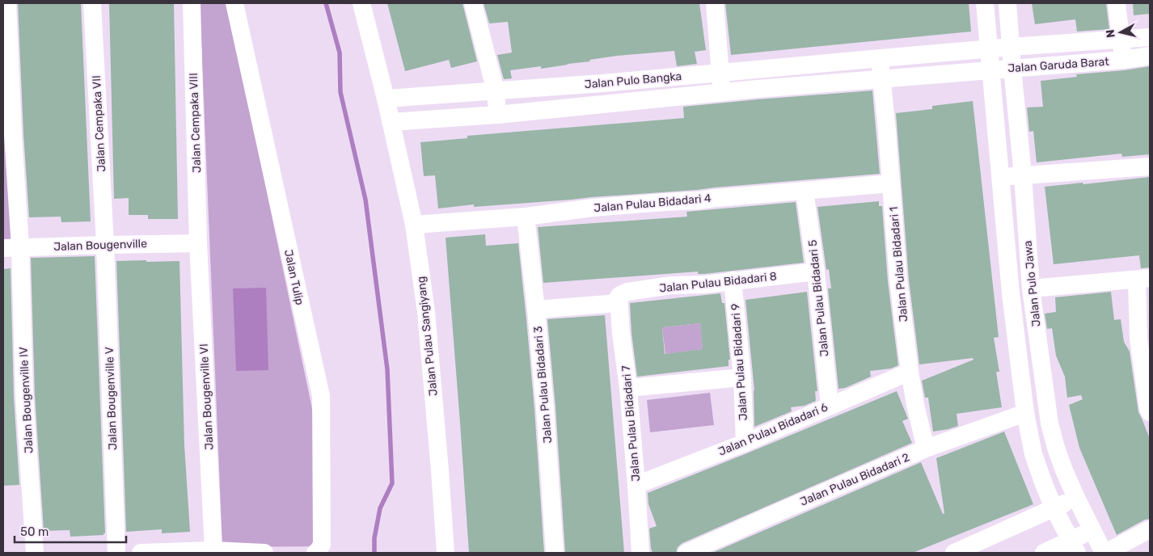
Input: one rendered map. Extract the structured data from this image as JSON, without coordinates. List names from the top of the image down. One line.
{"streets":{"street":["Jalan Garuda Barat","Jalan Pulo Bangka","Jalan Cempaka VIII","Jalan Cempaka VII","Jalan Pulau Bidadari 4","Jalan Bougenville","Jalan Pulau Bidadari 1","Jalan Tulip","Jalan Pulau Bidadari 8","Jalan Pulo Jawa","Jalan Pulau Bidadari 5","Jalan Pulau Sangiyang","Jalan Pulau Bidadari 9","Jalan Pulau Bidadari 3","Jalan Bougenville VI","Jalan Bougenville V","Jalan Bougenville IV","Jalan Pulau Bidadari 7","Jalan Pulau Bidadari 6","Jalan Pulau Bidadari 2"]},"crossings":[["Jalan Garuda Barat","Jalan Pulo Bangka"],["Jalan Garuda Barat","Jalan Pulo Jawa"],["Jalan Pulo Bangka","Jalan Pulau Bidadari 1"],["Jalan Pulo Bangka","Jalan Pulo Jawa"],["Jalan Pulo Bangka","Jalan Pulau Sangiyang"],["Jalan Cempaka VIII","Jalan Bougenville"],["Jalan Cempaka VIII","Jalan Bougenville VI"],["Jalan Cempaka VII","Jalan Bougenville"],["Jalan Cempaka VII","Jalan Bougenville V"],["Jalan Pulau Bidadari 4","Jalan Pulau Bidadari 1"],["Jalan Pulau Bidadari 4","Jalan Pulau Bidadari 5"],["Jalan Pulau Bidadari 4","Jalan Pulau Sangiyang"],["Jalan Pulau Bidadari 4","Jalan Pulau Bidadari 3"],["Jalan Bougenville","Jalan Bougenville VI"],["Jalan Bougenville","Jalan Bougenville V"],["Jalan Bougenville","Jalan Bougenville IV"],["Jalan Pulau Bidadari 1","Jalan Pulau Bidadari 6"],["Jalan Pulau Bidadari 1","Jalan Pulau Bidadari 2"],["Jalan Pulau Bidadari 8","Jalan Pulau Bidadari 5"],["Jalan Pulau Bidadari 8","Jalan Pulau Bidadari 9"],["Jalan Pulau Bidadari 8","Jalan Pulau Bidadari 3"],["Jalan Pulau Bidadari 8","Jalan Pulau Bidadari 7"],["Jalan Pulo Jawa","Jalan Pulau Bidadari 2"],["Jalan Pulau Bidadari 5","Jalan Pulau Bidadari 6"],["Jalan Pulau Bidadari 9","Jalan Pulau Bidadari 6"],["Jalan Pulau Bidadari 7","Jalan Pulau Bidadari 6"]],"scale_bar":"50 m","north":"left"}
